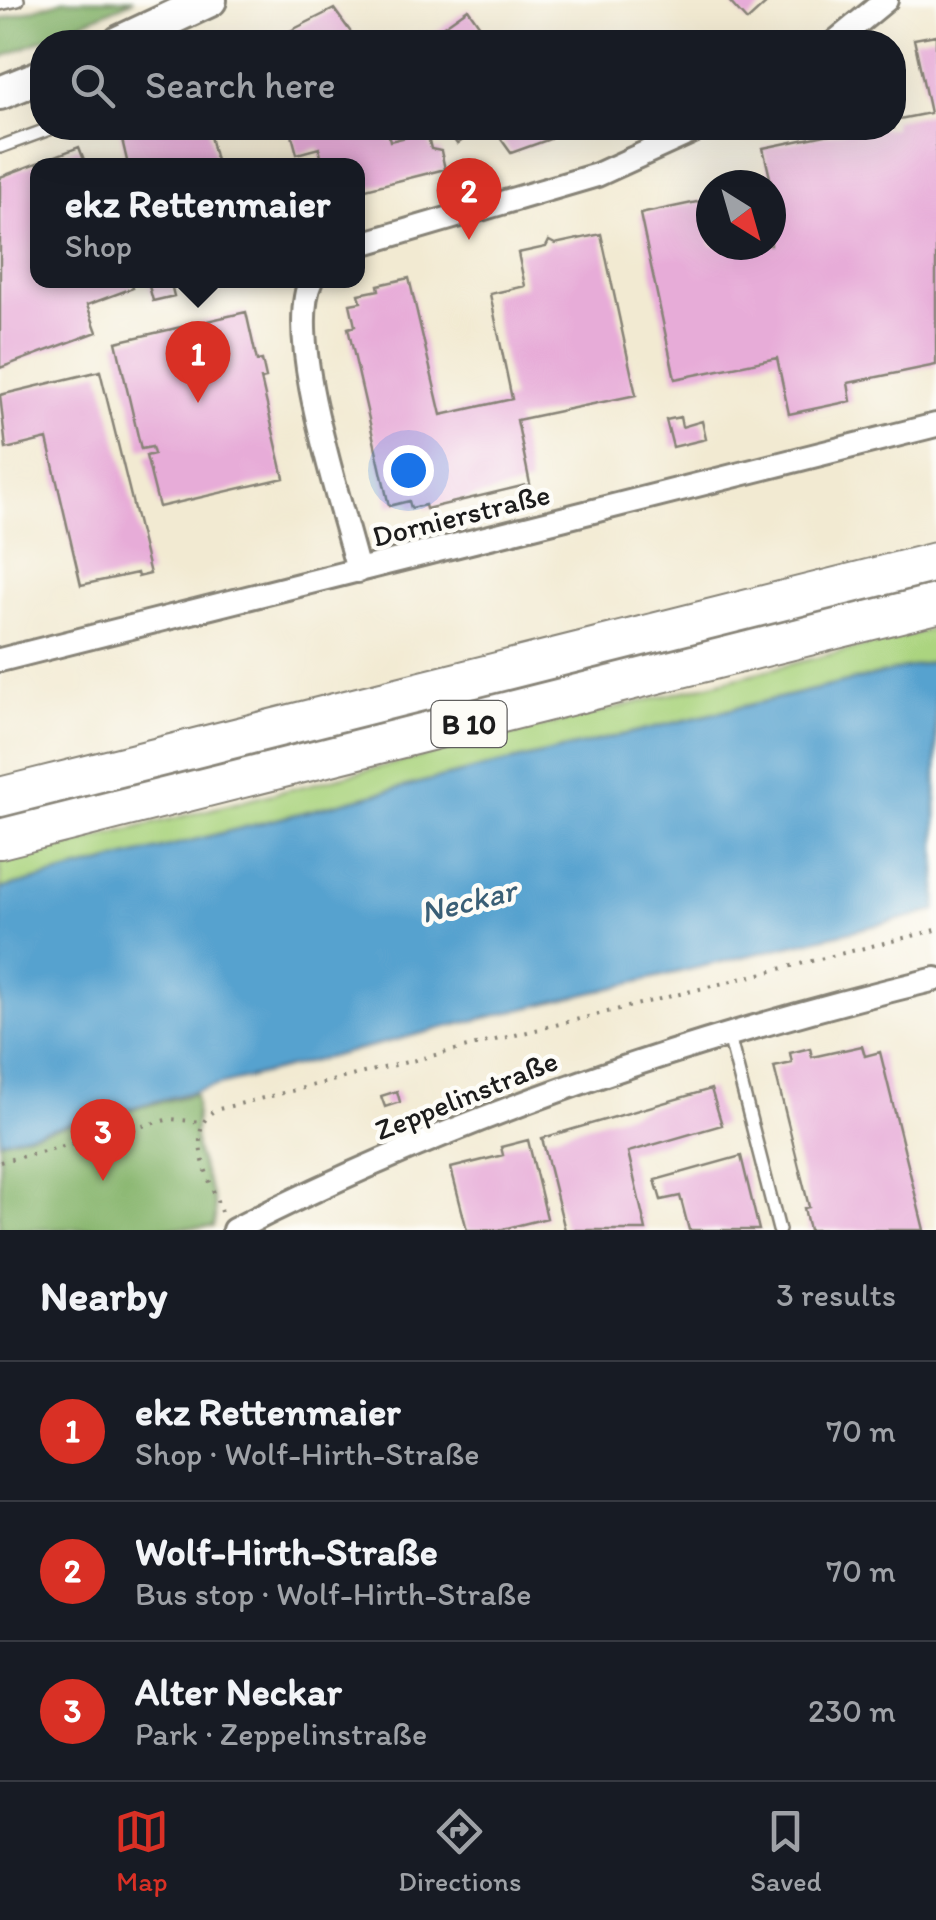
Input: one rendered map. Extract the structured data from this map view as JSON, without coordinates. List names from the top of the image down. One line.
{"streets":{"highway":["B 10"],"street":["Dornierstraße","Zeppelinstraße"]},"water":["Neckar"],"north":"bottom right","page":{"search":"Search here","popup":["ekz Rettenmaier","Shop"],"pins":["2","1","3"],"heading":["Nearby","3 results"],"list":[{"mark":"1","name":"ekz Rettenmaier","note":"Shop · Wolf-Hirth-Straße","value":"70 m"},{"mark":"2","name":"Wolf-Hirth-Straße","note":"Bus stop · Wolf-Hirth-Straße","value":"70 m"},{"mark":"3","name":"Alter Neckar","note":"Park · Zeppelinstraße","value":"230 m"}],"nav":["Map","Directions","Saved"]}}
